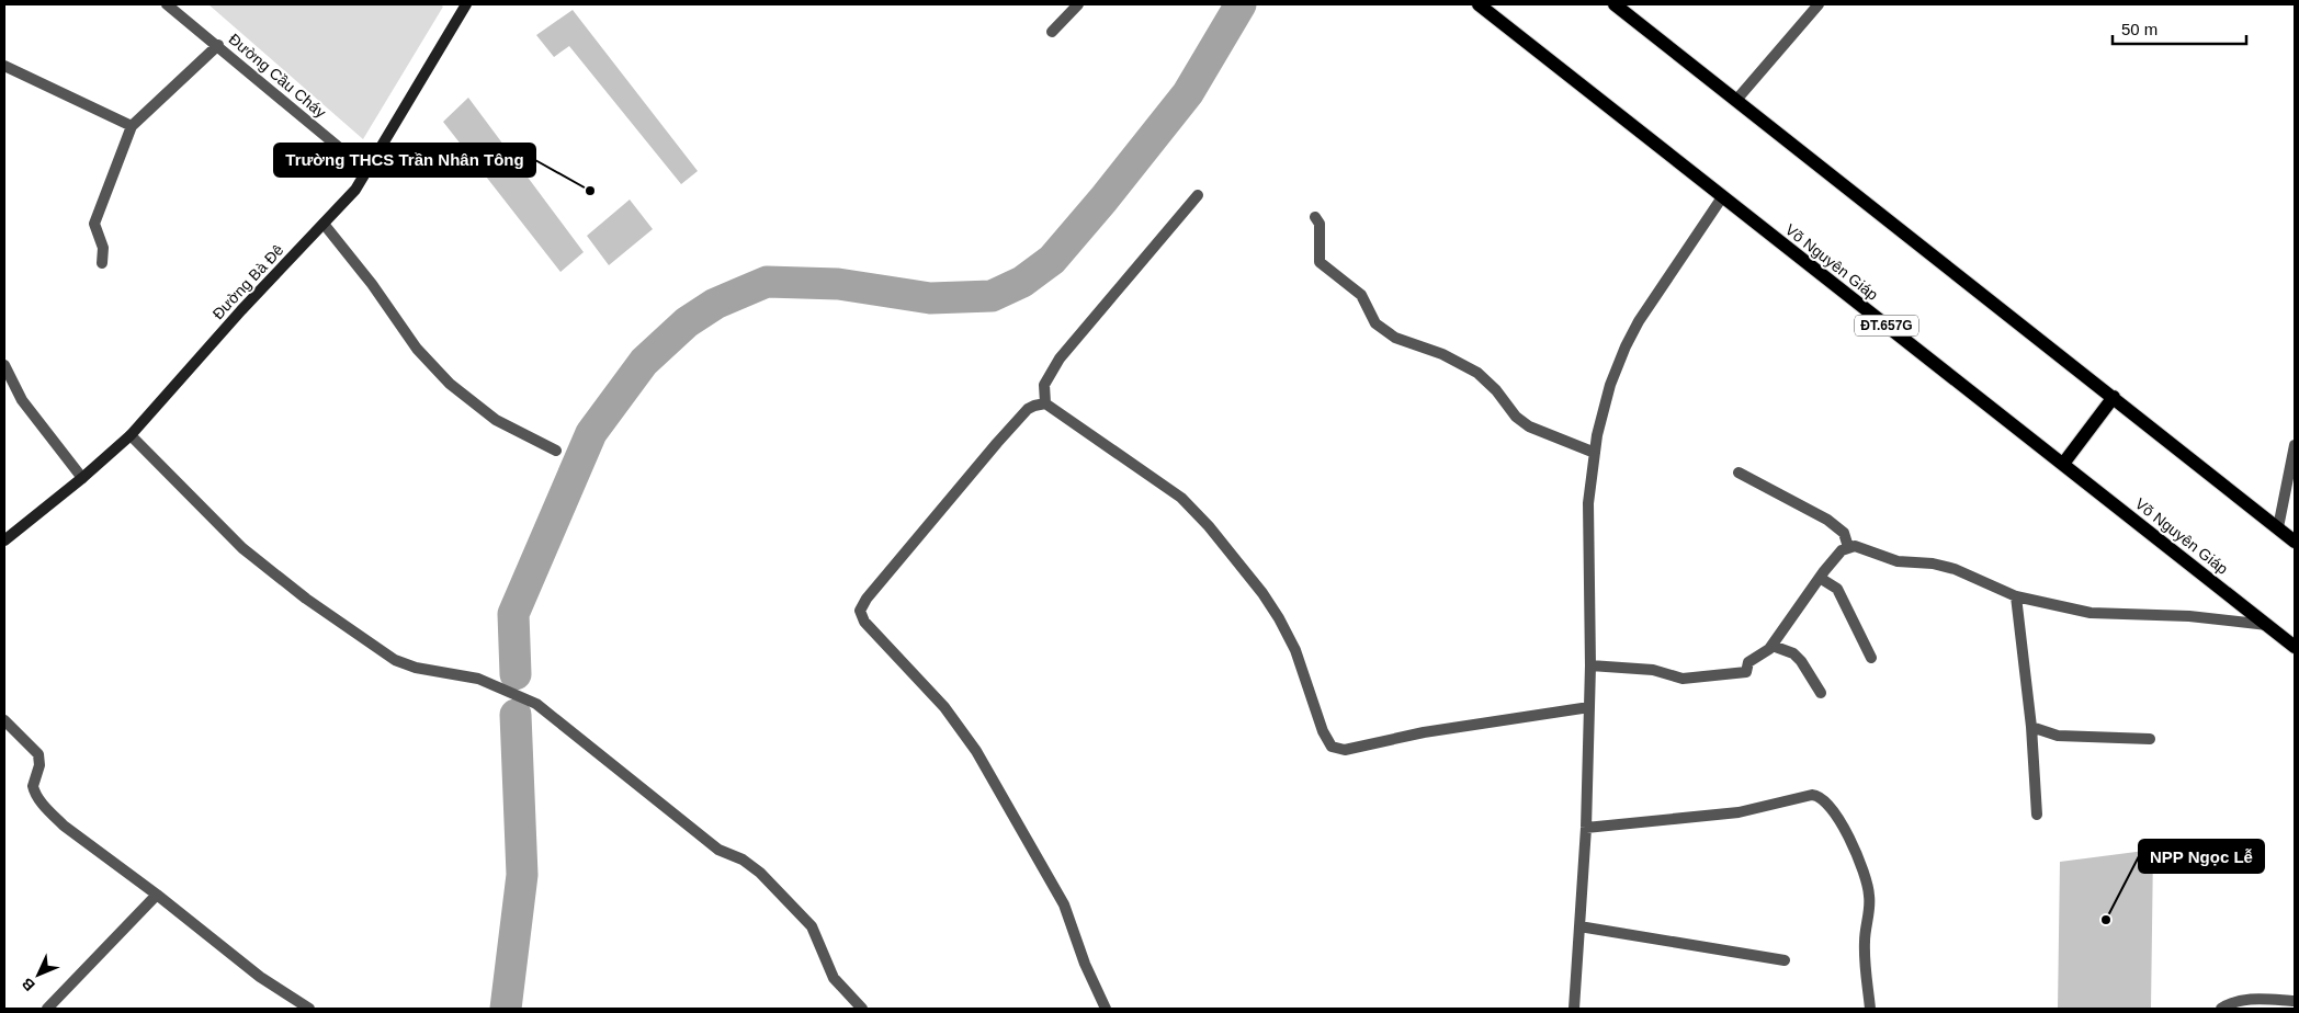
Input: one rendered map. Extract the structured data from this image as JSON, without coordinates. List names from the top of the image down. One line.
{"streets":{"main road":["Võ Nguyên Giáp","ĐT.657G"],"street":["Đường Cầu Cháy","Đường Bà Đê"]},"crossings":[["Đường Cầu Cháy","Đường Bà Đê"]],"places":["Trường THCS Trần Nhân Tông","NPP Ngọc Lễ"],"scale_bar":"50 m","north":"bottom left"}
